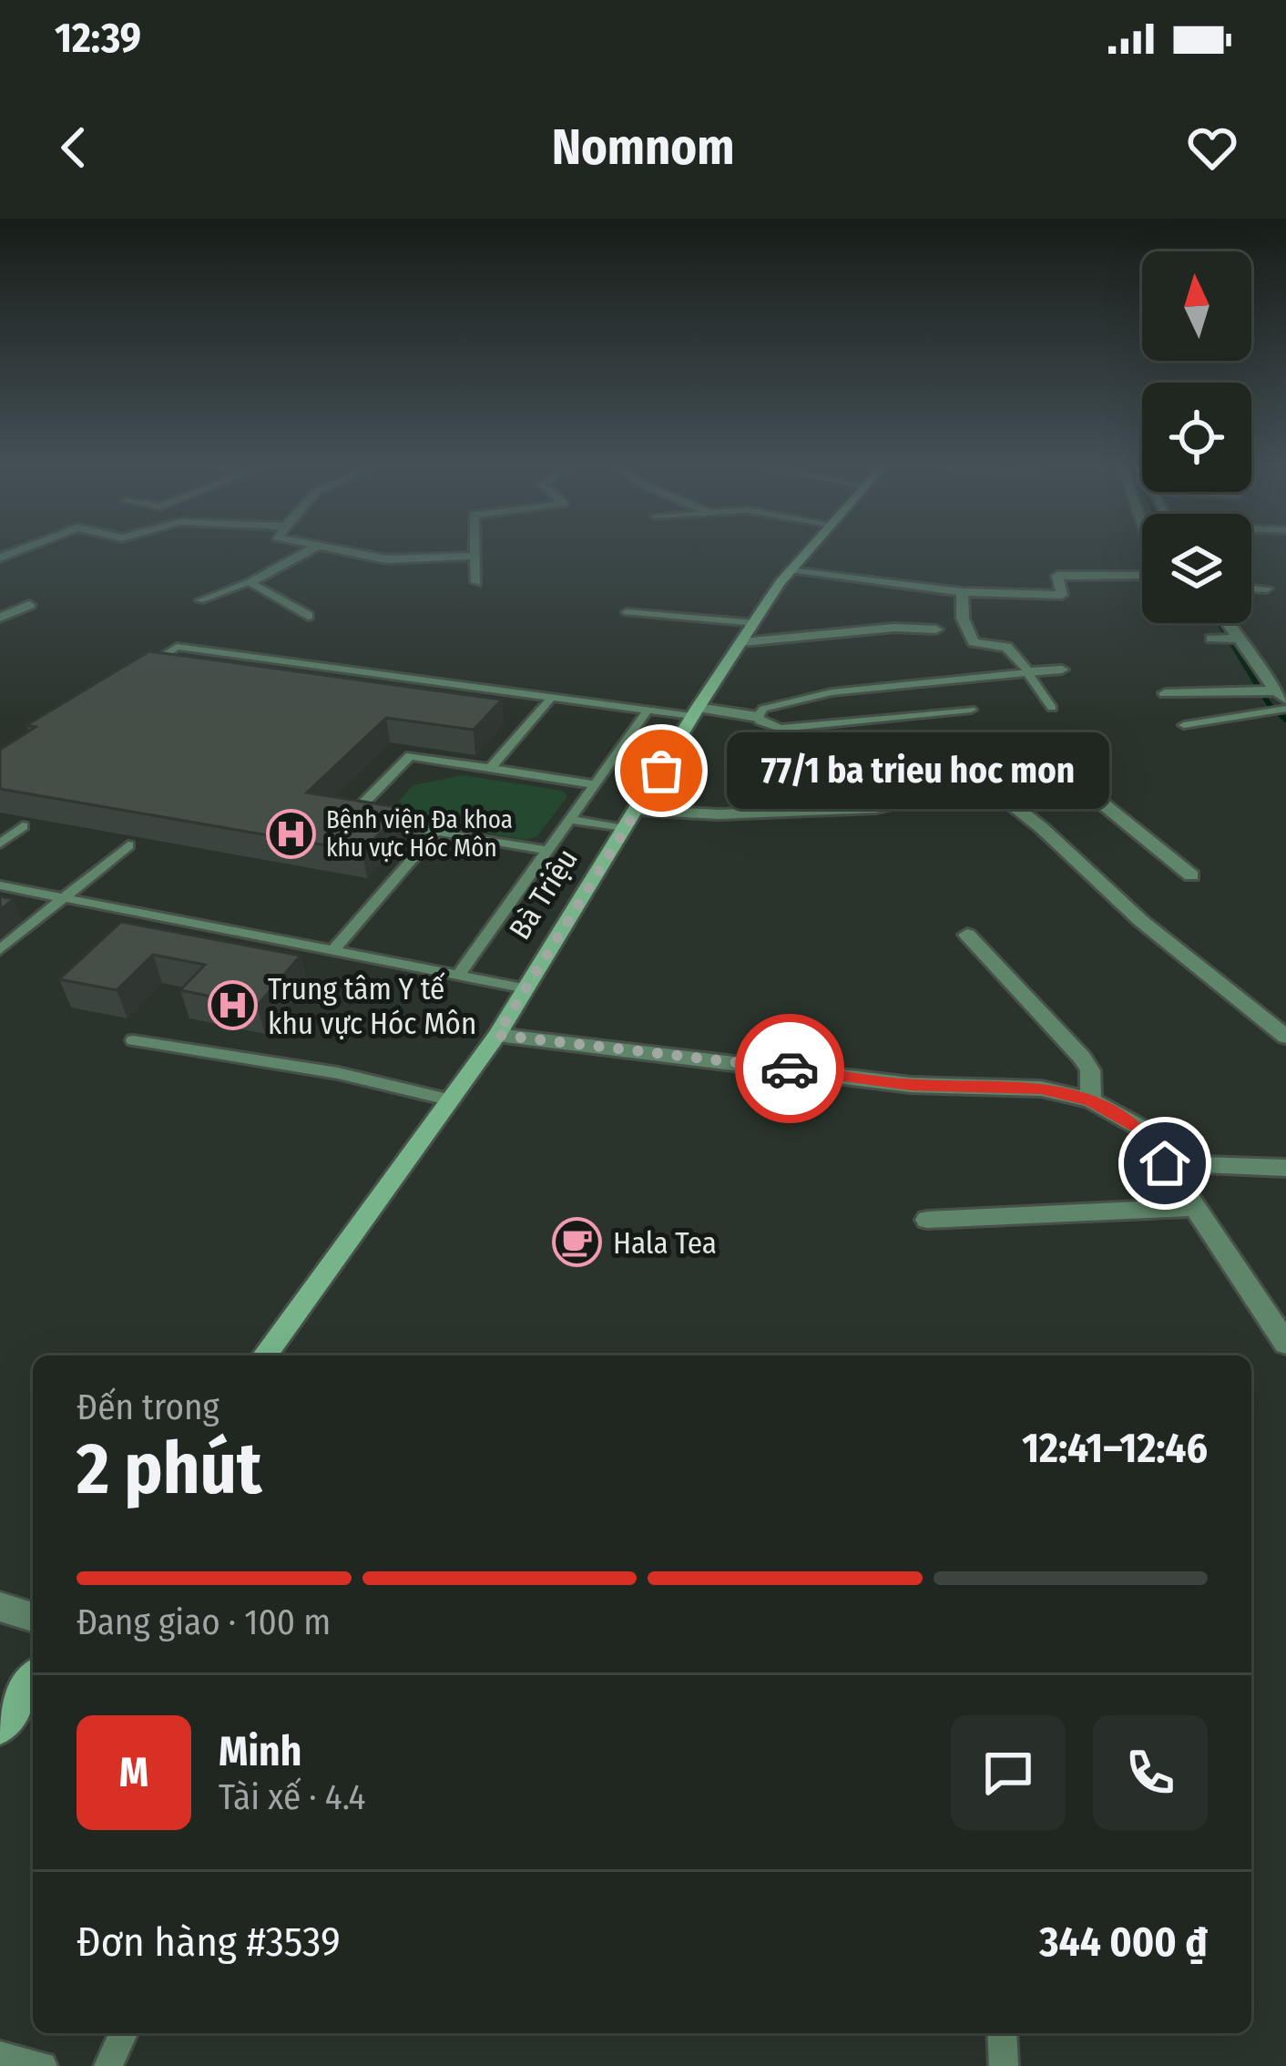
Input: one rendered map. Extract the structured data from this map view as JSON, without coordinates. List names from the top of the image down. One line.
{"streets":{"street":["Bà Triệu"]},"places":{"other":["77/1 ba trieu hoc mon"],"hospital":["Bệnh viện Đa khoa khu vực Hóc Môn","Trung tâm Y tế khu vực Hóc Môn"],"cafe":["Hala Tea"]},"north":"top","page":{"status":"12:39","header":"Nomnom","bubble":"77/1 ba trieu hoc mon","heading":["2 phút","Đến trong","12:41–12:46"],"panel":["Minh","Tài xế · 4.4","Đơn hàng #3539","344 000 ₫"],"bar":"Đang giao · 100 m","round":"M"}}
